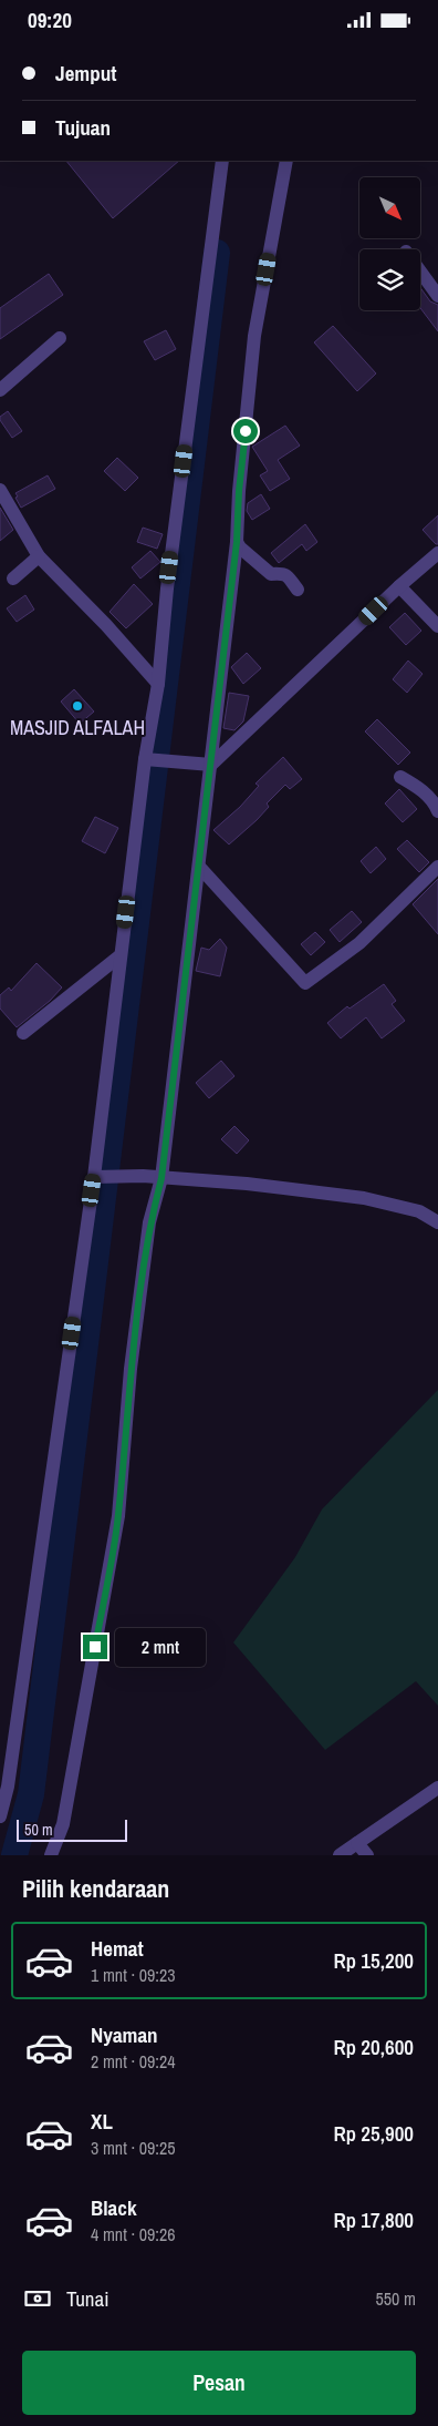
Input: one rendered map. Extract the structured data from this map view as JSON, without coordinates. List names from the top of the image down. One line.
{"places":["MASJID ALFALAH"],"scale_bar":"50 m","north":"bottom right","page":{"status":"09:20","banner":["Jemput","Tujuan"],"bubble":"2 mnt","scale":"50 m","heading":"Pilih kendaraan","list":[{"name":"Hemat","note":"1 mnt · 09:23","value":"Rp 15,200"},{"name":"Nyaman","note":"2 mnt · 09:24","value":"Rp 20,600"},{"name":"XL","note":"3 mnt · 09:25","value":"Rp 25,900"},{"name":"Black","note":"4 mnt · 09:26","value":"Rp 17,800"}],"pay":["Tunai","550 m"],"buttons":"Pesan"}}
